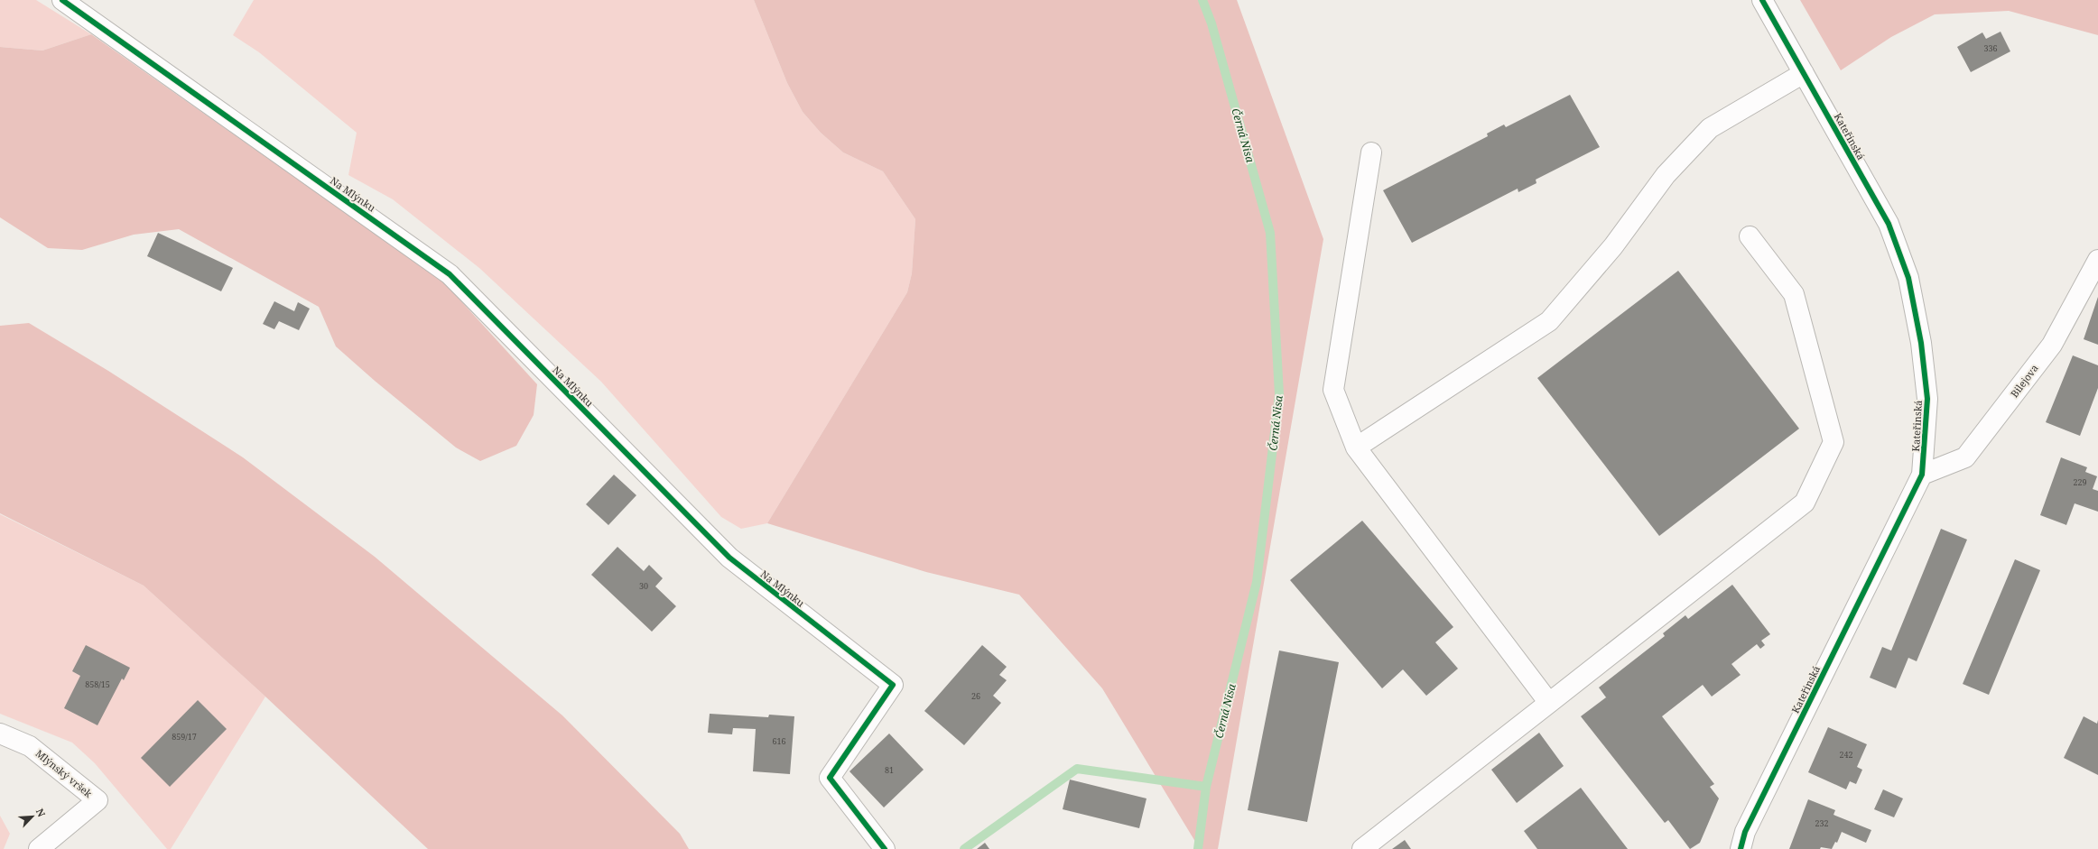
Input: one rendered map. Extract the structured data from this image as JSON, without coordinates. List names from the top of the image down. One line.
{"streets":{"street":["Kateřinská","Na Mlýnku","Bilejova","Mlýnský vršek"]},"crossings":[["Kateřinská","Bilejova"]],"water":["Černá Nisa"],"house_numbers":["336","229","30","858/15","26","859/17","616","242","81","232"],"north":"top right"}
